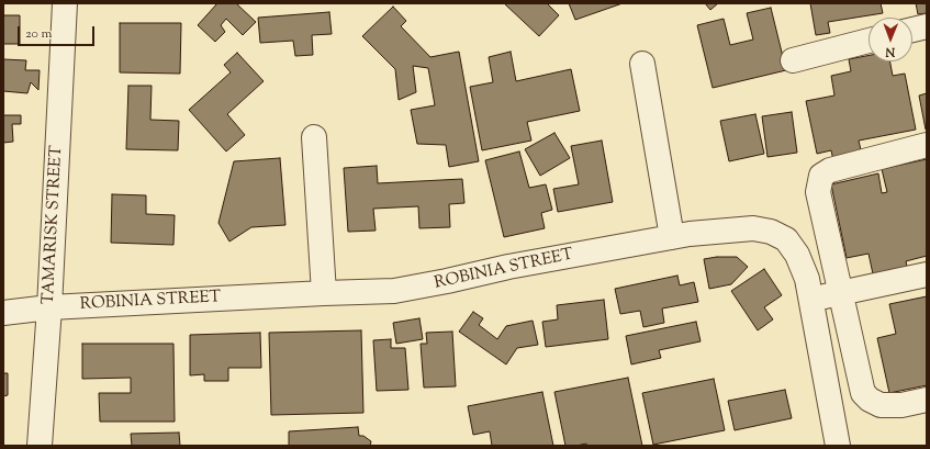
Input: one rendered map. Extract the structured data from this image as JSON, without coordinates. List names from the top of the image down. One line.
{"streets":{"street":["TAMARISK STREET","ROBINIA STREET"]},"crossings":[["TAMARISK STREET","ROBINIA STREET"]],"scale_bar":"20 m","north":"bottom"}
